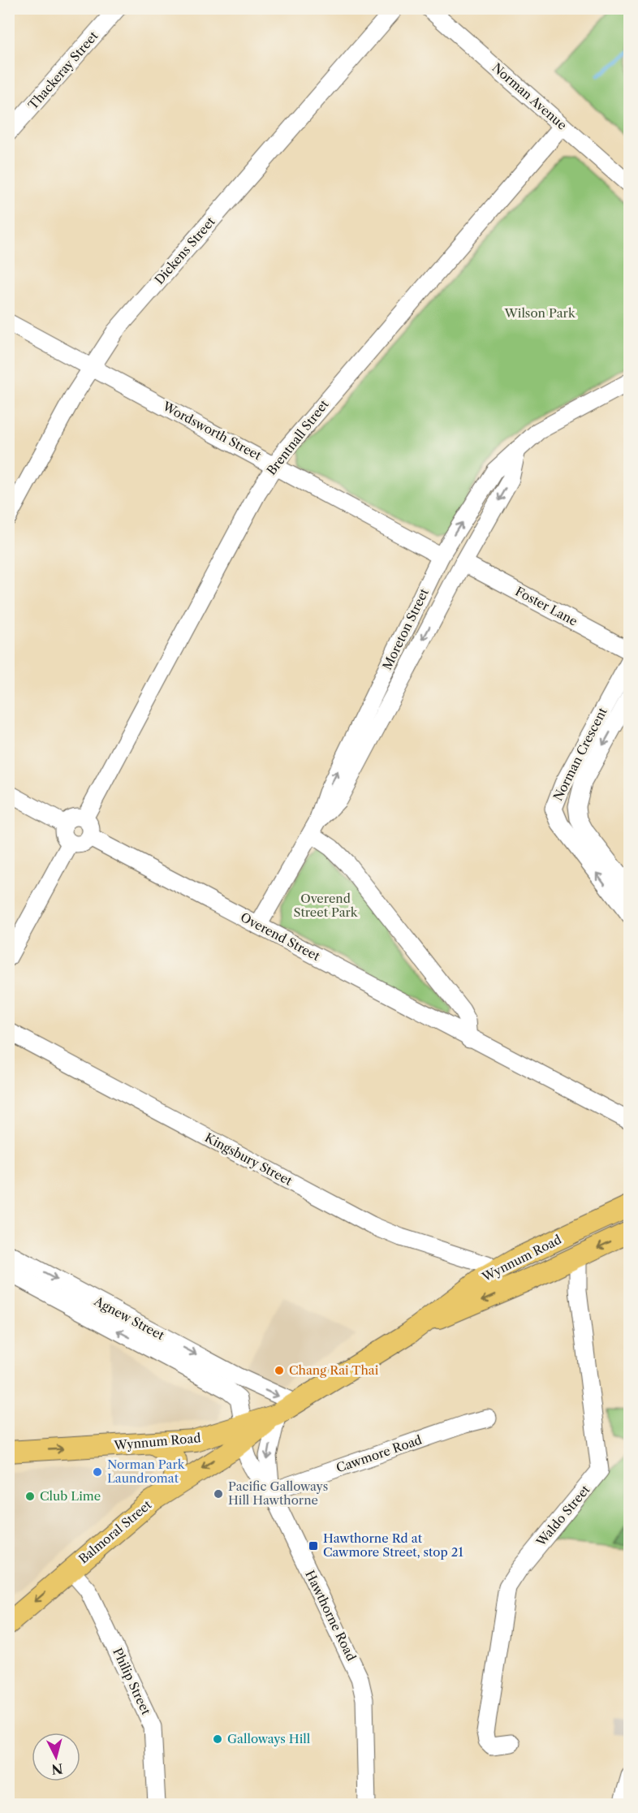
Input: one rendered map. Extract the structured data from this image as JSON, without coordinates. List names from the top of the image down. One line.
{"streets":{"main road":["Wynnum Road","Balmoral Street"],"street":["Thackeray Street","Norman Avenue","Dickens Street","Wordsworth Street","Brentnall Street","Foster Lane","Moreton Street","Norman Crescent","Overend Street","Kingsbury Street","Agnew Street","Cawmore Road","Waldo Street","Hawthorne Road","Philip Street"]},"crossings":[["Norman Avenue","Brentnall Street"],["Dickens Street","Wordsworth Street"],["Wordsworth Street","Brentnall Street"],["Wordsworth Street","Moreton Street"],["Brentnall Street","Overend Street"],["Foster Lane","Moreton Street"],["Moreton Street","Overend Street"],["Kingsbury Street","Wynnum Road"],["Wynnum Road","Agnew Street"],["Wynnum Road","Waldo Street"],["Wynnum Road","Balmoral Street"],["Wynnum Road","Hawthorne Road"],["Cawmore Road","Hawthorne Road"],["Balmoral Street","Hawthorne Road"],["Balmoral Street","Philip Street"]],"one_way":["Balmoral Street"],"parks":["Wilson Park","Overend Street Park"],"places":{"other":["Chang Rai Thai","Norman Park Laundromat","Pacific Galloways Hill Hawthorne","Club Lime","Galloways Hill"],"transit":["Hawthorne Rd at Cawmore Street, stop 21"]},"north":"bottom"}
